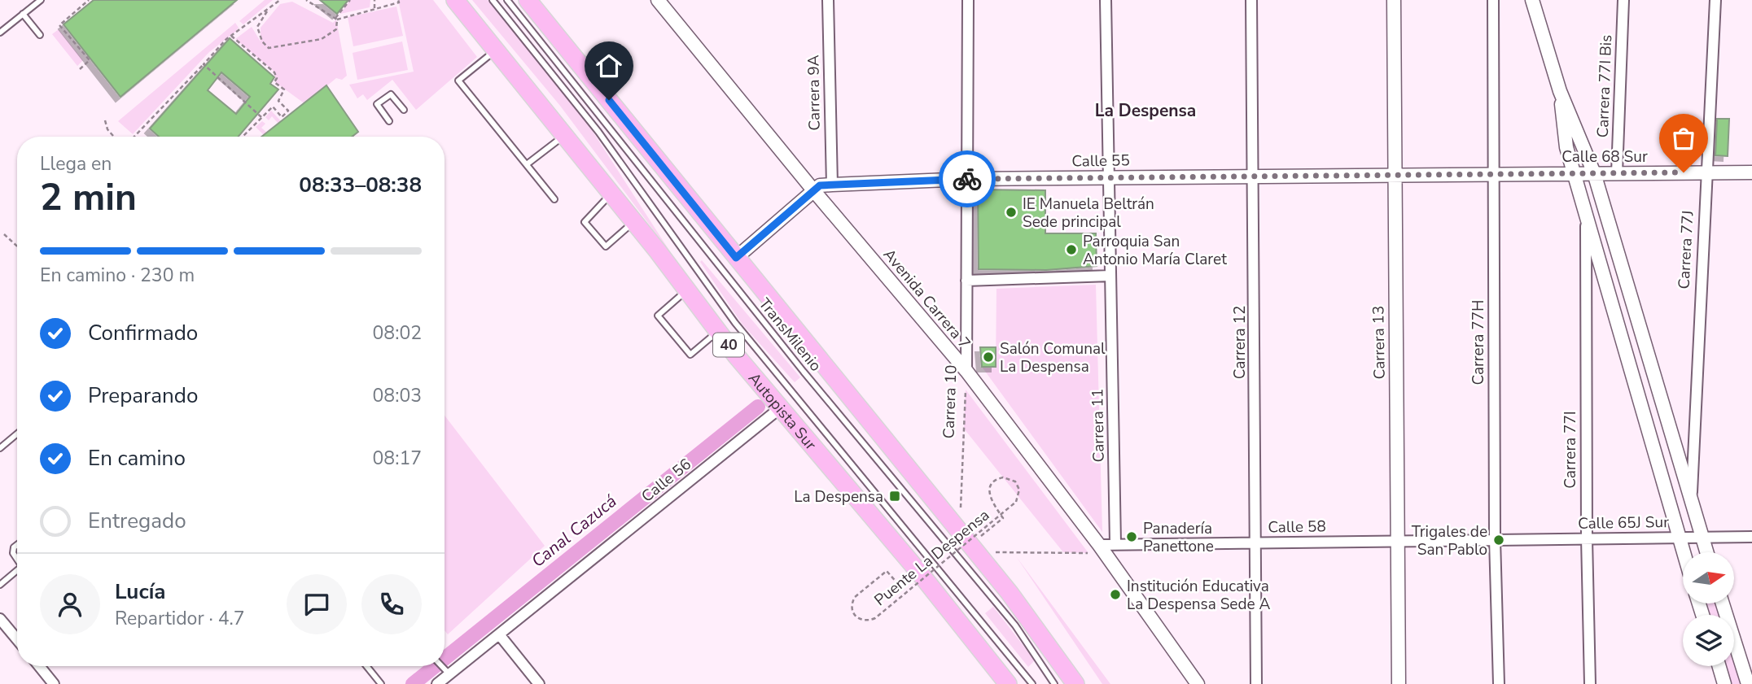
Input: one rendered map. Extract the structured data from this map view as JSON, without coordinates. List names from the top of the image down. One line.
{"streets":{"highway":["40","Autopista Sur"],"street":["Carrera 77I Bis","Carrera 9A","Calle 68 Sur","Calle 55","Carrera 77J","Avenida Carrera 7","Carrera 12","Carrera 13","Carrera 77H","Carrera 10","Carrera 11","Carrera 77I","Calle 56","Calle 65J Sur","Calle 58"],"lane":["TransMilenio"],"path":["Puente La Despensa"]},"crossings":[["Carrera 77I Bis","Calle 68 Sur"],["Carrera 9A","Calle 55"],["Calle 68 Sur","Calle 55"],["Calle 68 Sur","Carrera 77J"],["Calle 68 Sur","Carrera 77H"],["Calle 68 Sur","Carrera 77I"],["Calle 55","Avenida Carrera 7"],["Calle 55","Carrera 12"],["Calle 55","Carrera 13"],["Calle 55","Carrera 77H"],["Calle 55","Carrera 10"],["Calle 55","Carrera 11"],["Carrera 77J","Carrera 77I"],["Avenida Carrera 7","Carrera 10"],["Avenida Carrera 7","Calle 58"],["Carrera 12","Calle 58"],["Carrera 13","Calle 58"],["Carrera 77H","Calle 65J Sur"],["Carrera 77H","Calle 58"],["Carrera 10","Puente La Despensa"],["Autopista Sur","Calle 56"],["Carrera 11","Calle 58"],["Carrera 77I","Calle 65J Sur"],["Calle 65J Sur","Calle 58"]],"districts":["La Despensa"],"water":["Canal Cazucá"],"places":{"other":["IE Manuela Beltrán Sede principal","Parroquia San Antonio María Claret","Salón Comunal La Despensa","Panadería Panettone","Trigales de San Pablo","Institución Educativa La Despensa Sede A"],"transit":["La Despensa"]},"north":"right","page":{"heading":["2 min","Llega en","08:33–08:38"],"panel":["Lucía","Repartidor · 4.7"],"bar":"En camino · 230 m","list":[["Confirmado","08:02"],["Preparando","08:03"],["En camino","08:17"],"Entregado"]}}
